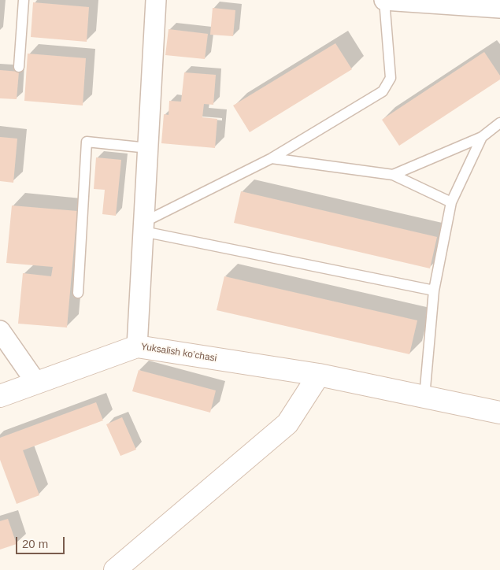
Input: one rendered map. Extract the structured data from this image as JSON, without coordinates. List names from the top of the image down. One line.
{"streets":{"main road":["Yuksalish ko’chasi"]},"scale_bar":"20 m"}
